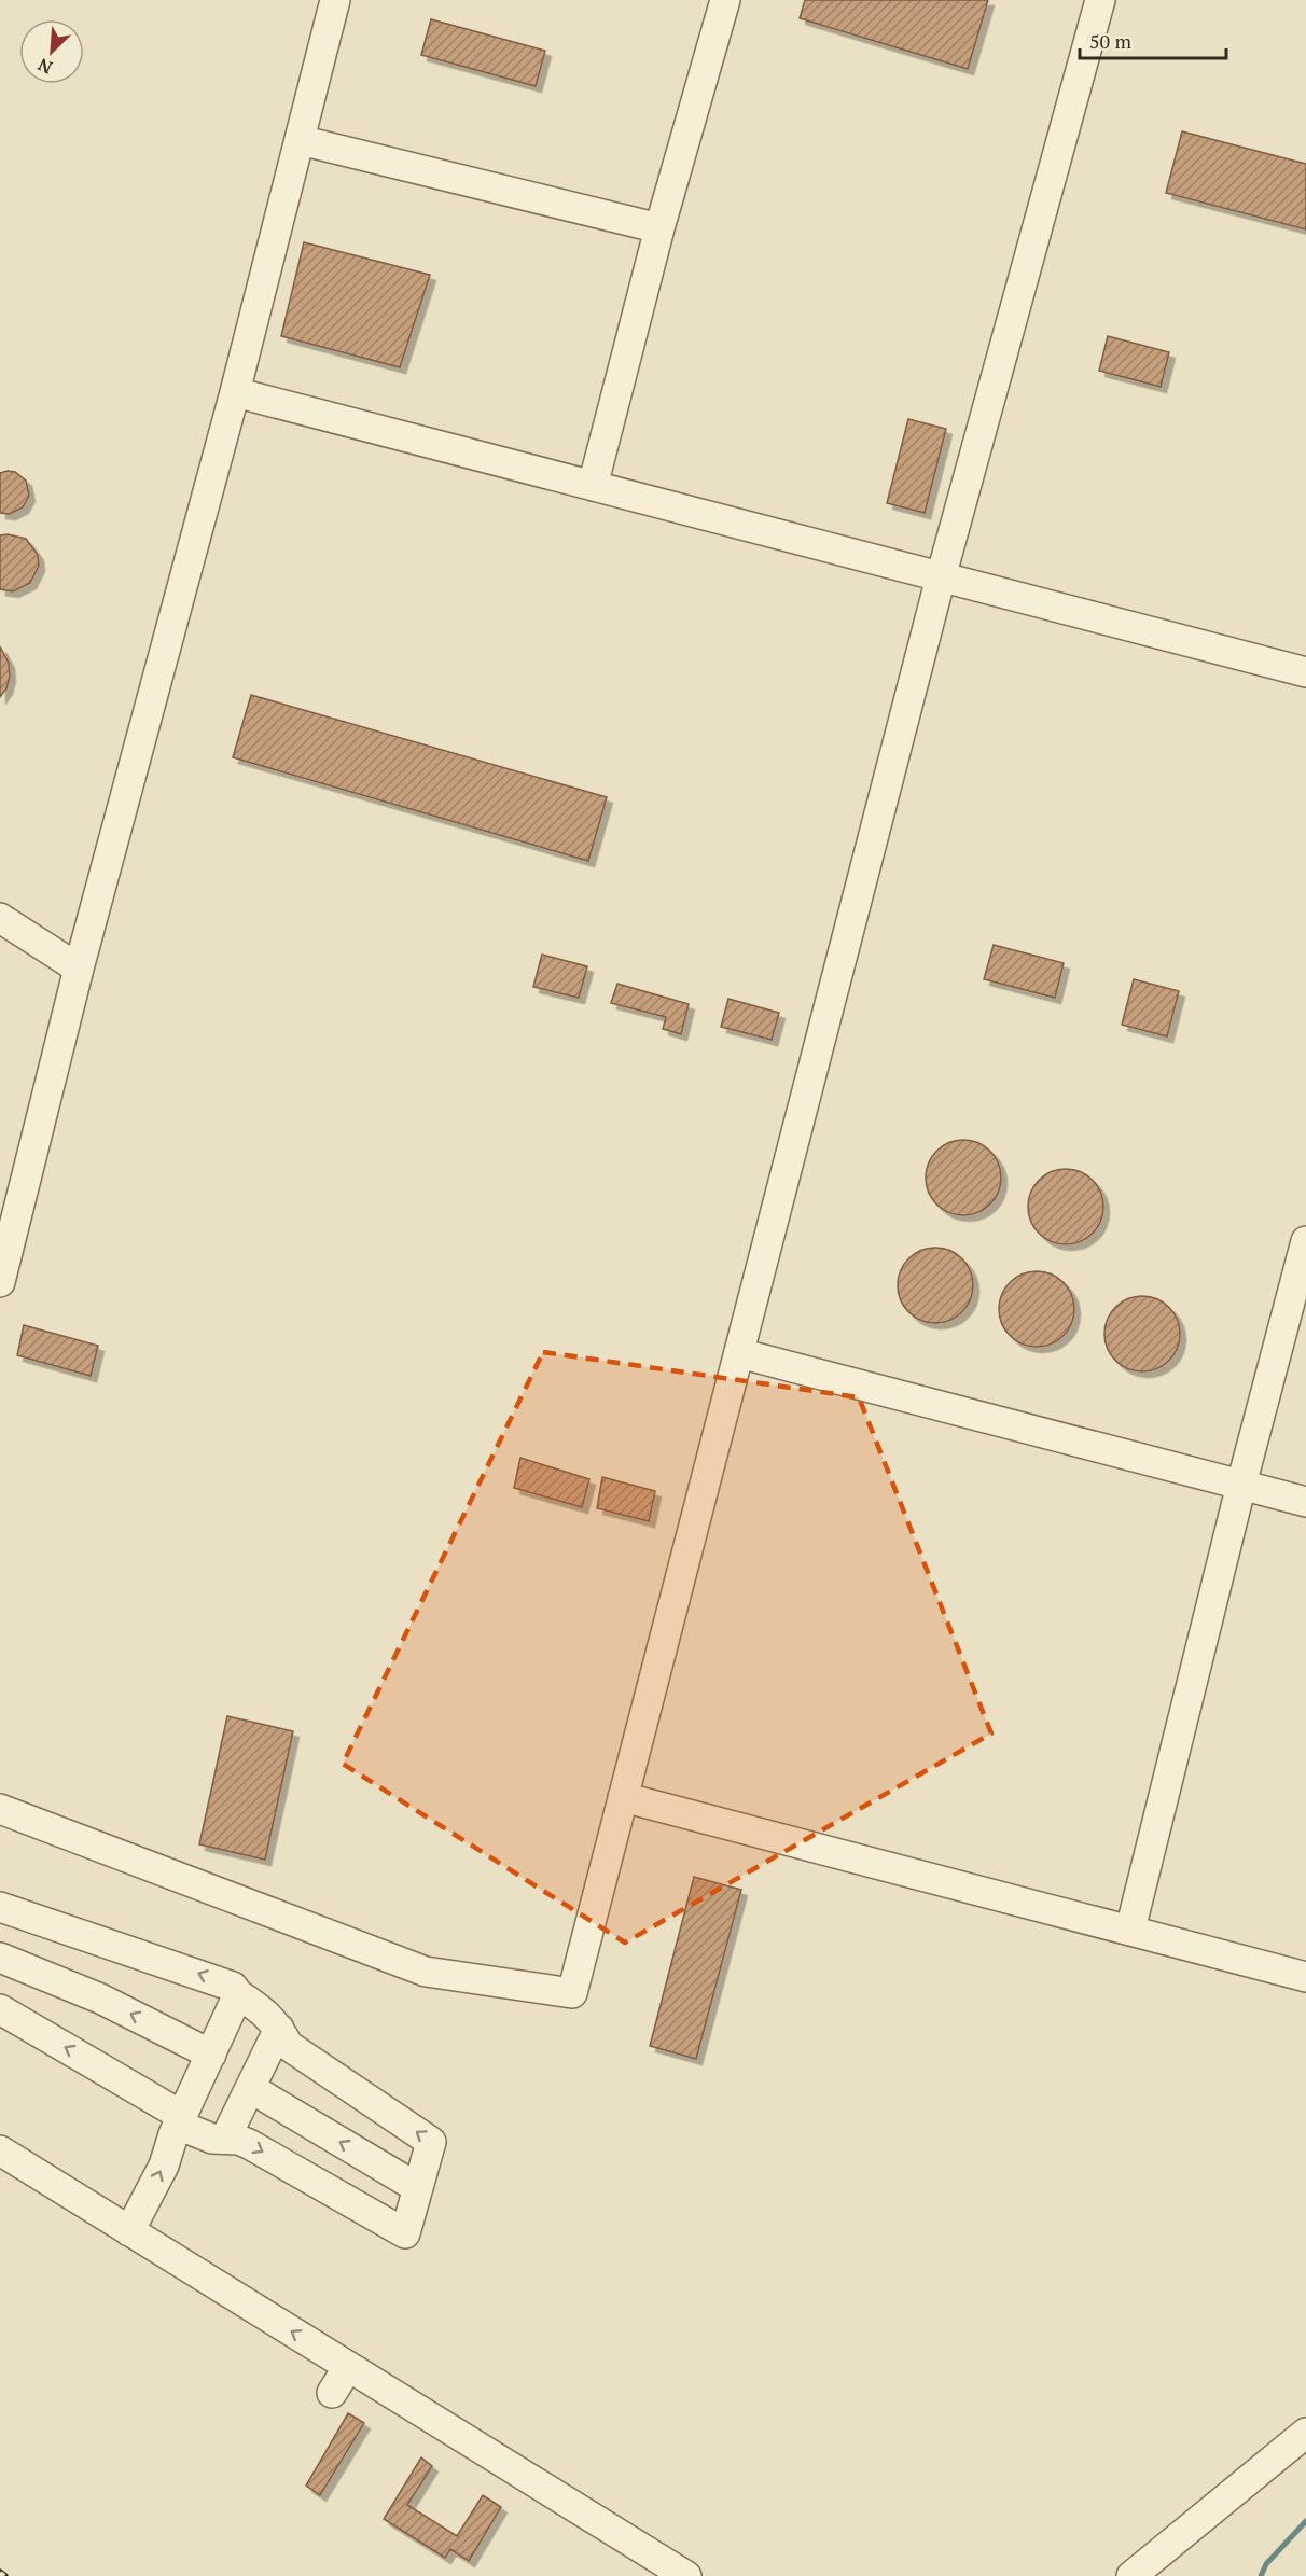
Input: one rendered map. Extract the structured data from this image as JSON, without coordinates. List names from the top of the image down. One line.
{"scale_bar":"50 m","north":"bottom left"}
